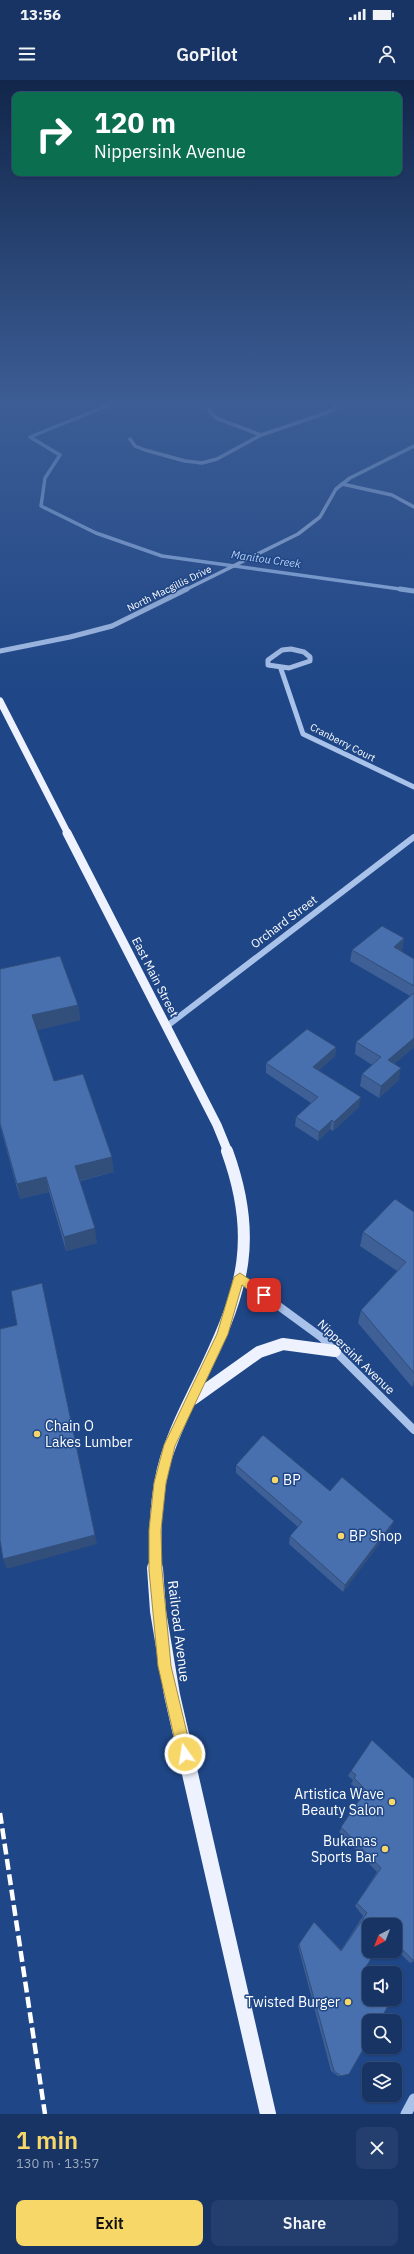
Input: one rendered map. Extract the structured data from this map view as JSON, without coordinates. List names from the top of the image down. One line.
{"streets":{"main road":["East Main Street","Railroad Avenue"],"street":["North Macgillis Drive","Cranberry Court","Orchard Street","Nippersink Avenue"]},"crossings":[["Orchard Street","East Main Street"],["East Main Street","Nippersink Avenue"],["East Main Street","Railroad Avenue"],["Nippersink Avenue","Railroad Avenue"]],"water":["Manitou Creek"],"places":["Chain O Lakes Lumber","BP","BP Shop","Artistica Wave Beauty Salon","Bukanas Sports Bar","Twisted Burger"],"north":"bottom left","page":{"status":"13:56","header":"GoPilot","turn":["120 m","Nippersink Avenue"],"heading":["1 min","130 m · 13:57"],"buttons":["Exit","Share"]}}
